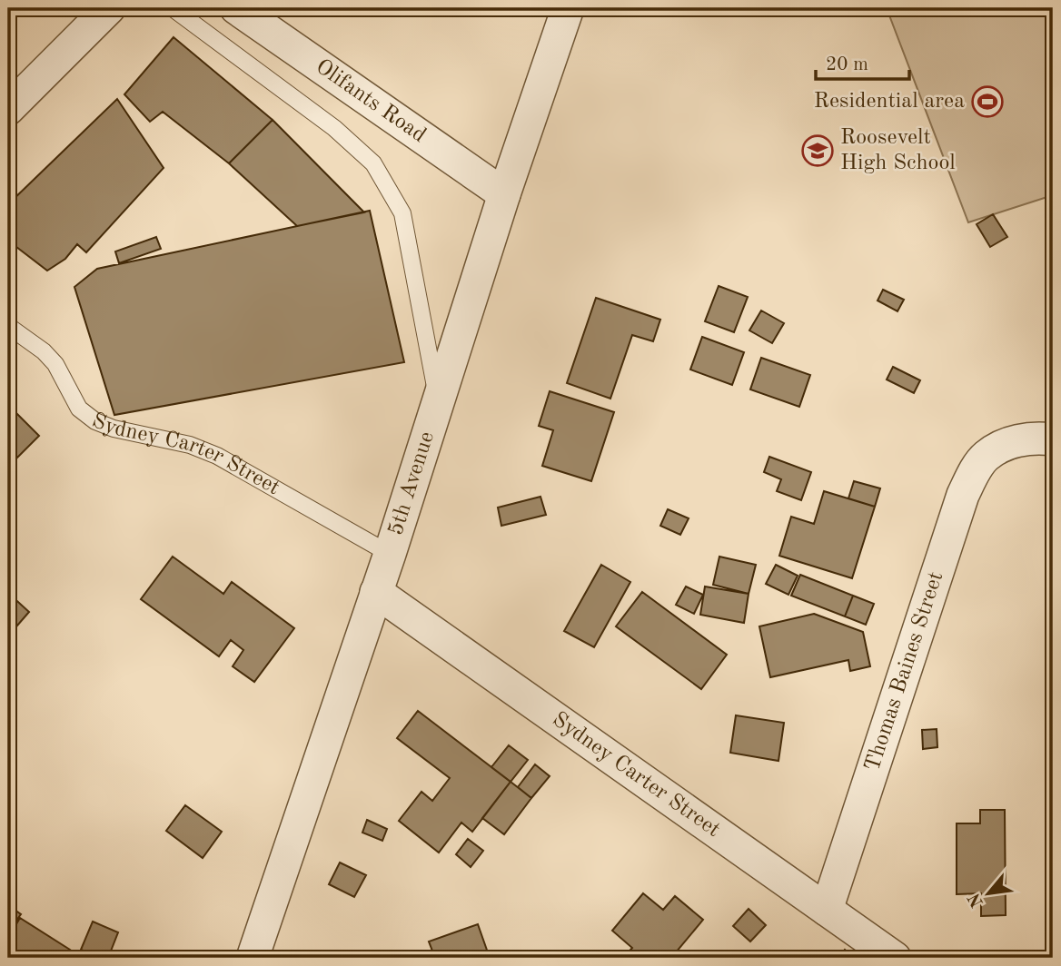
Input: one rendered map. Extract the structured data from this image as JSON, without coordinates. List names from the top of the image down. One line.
{"streets":{"street":["Olifants Road","Sydney Carter Street","5th Avenue","Thomas Baines Street"]},"crossings":[["Olifants Road","5th Avenue"],["Sydney Carter Street","5th Avenue"],["Sydney Carter Street","Thomas Baines Street"]],"places":{"sports":["Residential area"],"school or university":["Roosevelt High School"]},"scale_bar":"20 m","north":"bottom left"}
